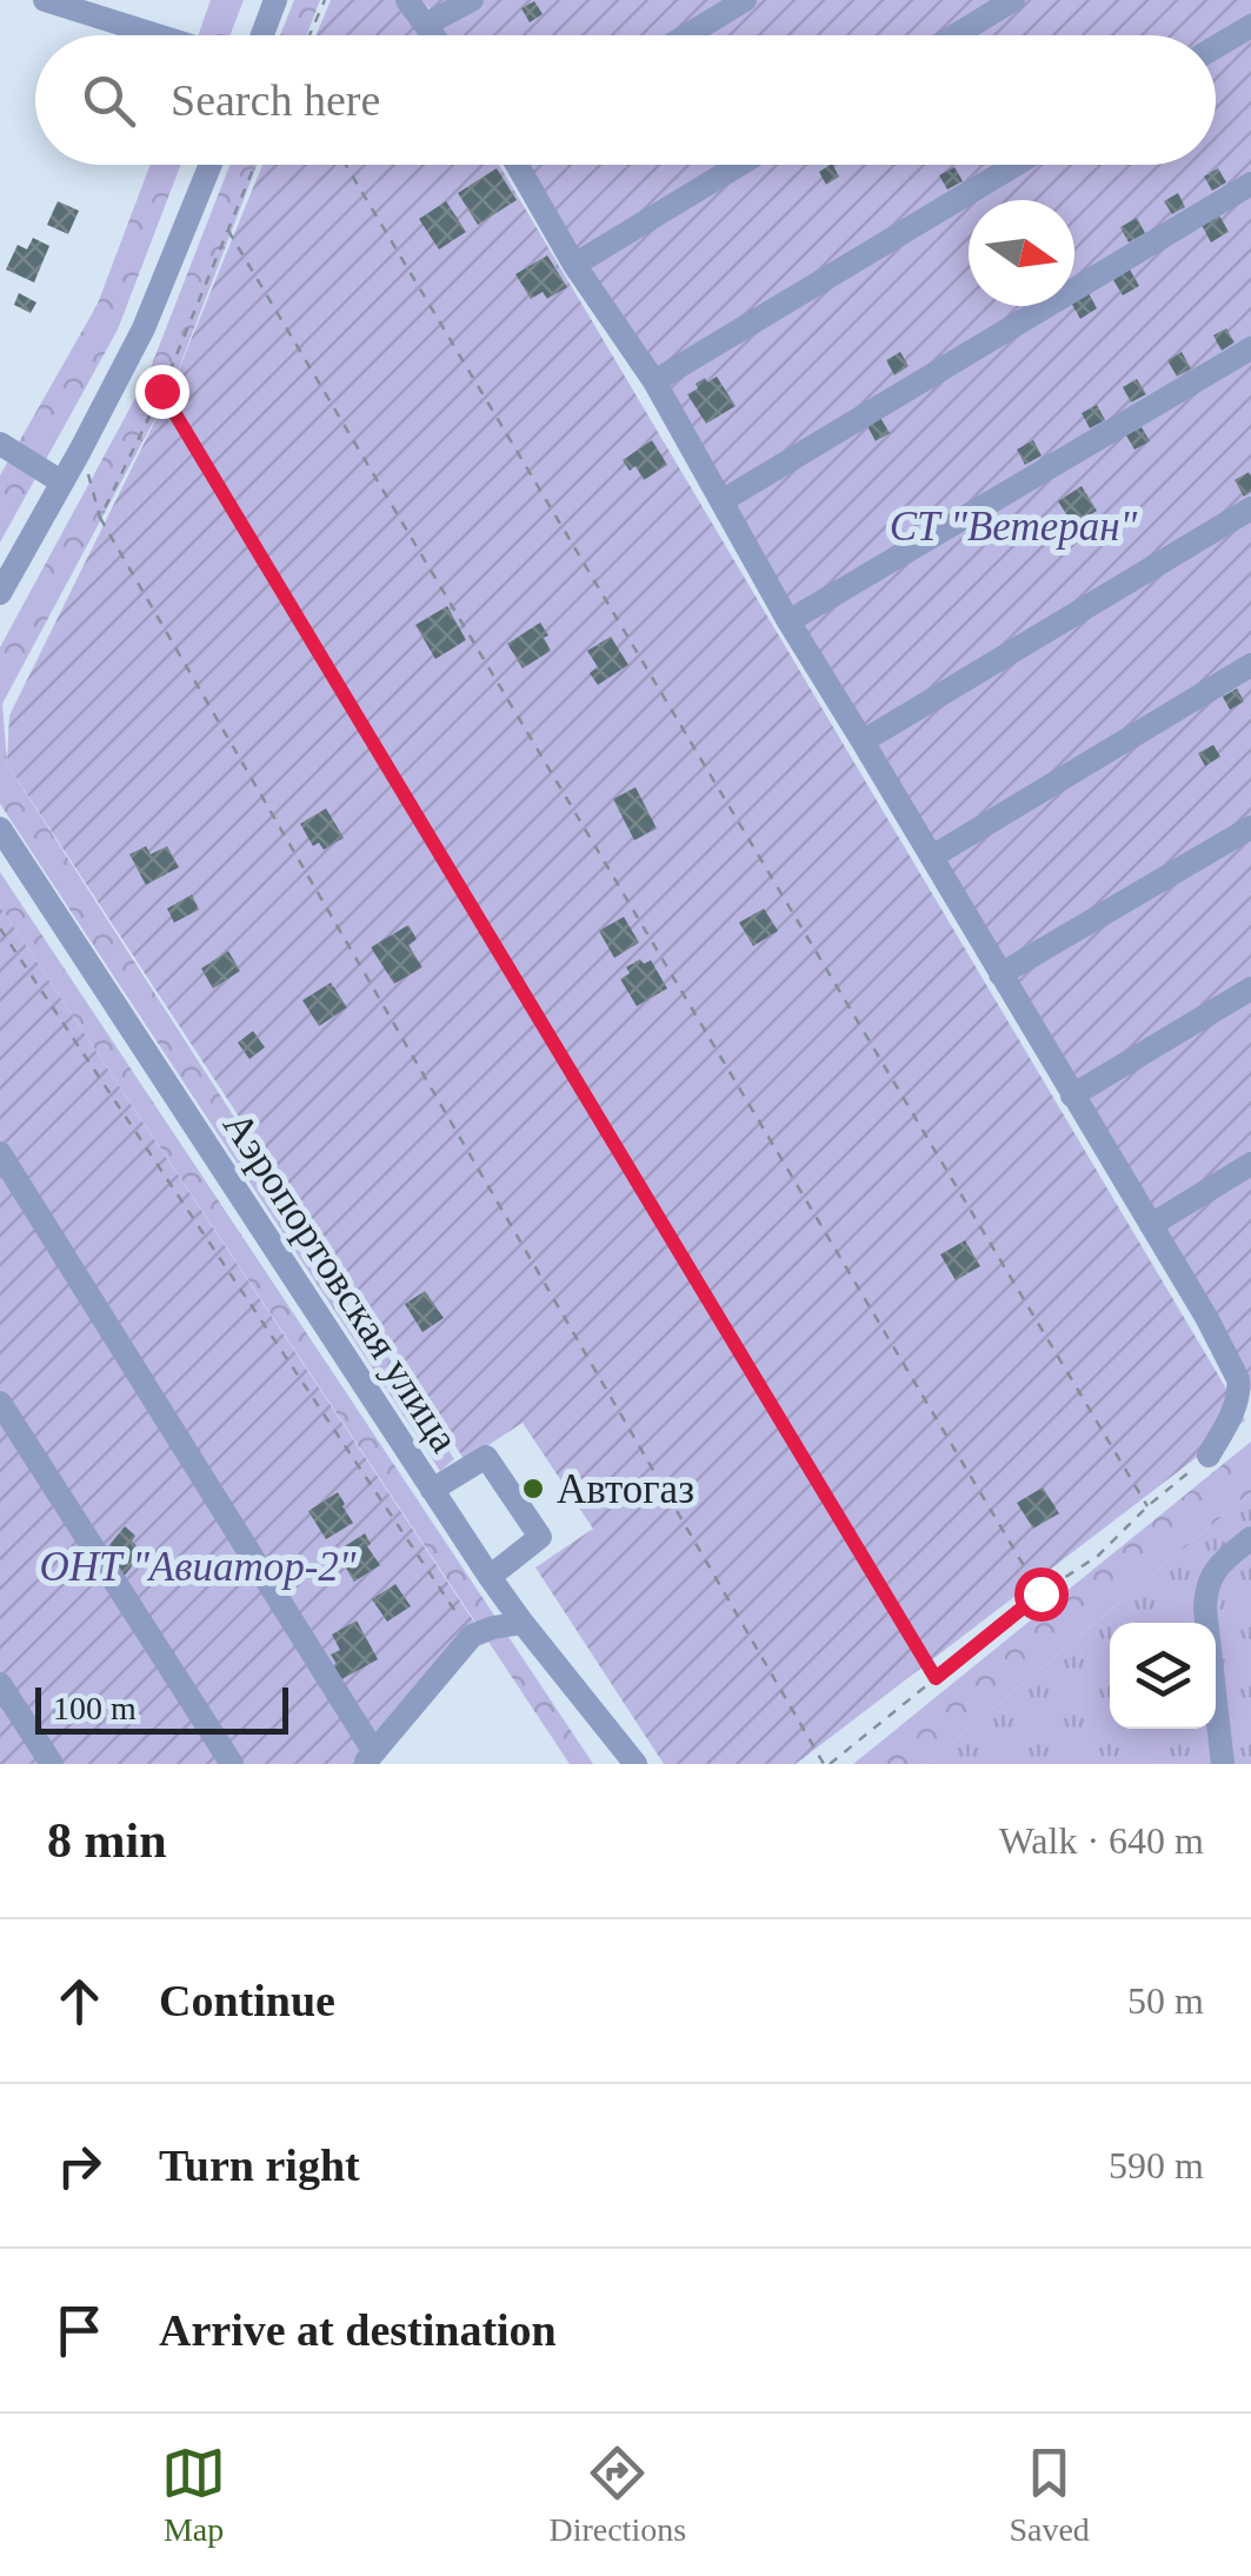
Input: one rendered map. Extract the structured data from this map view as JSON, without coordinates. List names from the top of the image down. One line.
{"streets":{"street":["Аэропортовская улица"]},"parks":["СТ \"Ветеран\"","ОНТ \"Авиатор-2\""],"places":["Автогаз"],"scale_bar":"100 m","north":"right","page":{"search":"Search here","scale":"100 m","heading":["8 min","Walk · 640 m"],"list":[["Continue","50 m"],["Turn right","590 m"],"Arrive at destination"],"nav":["Map","Directions","Saved"]}}
